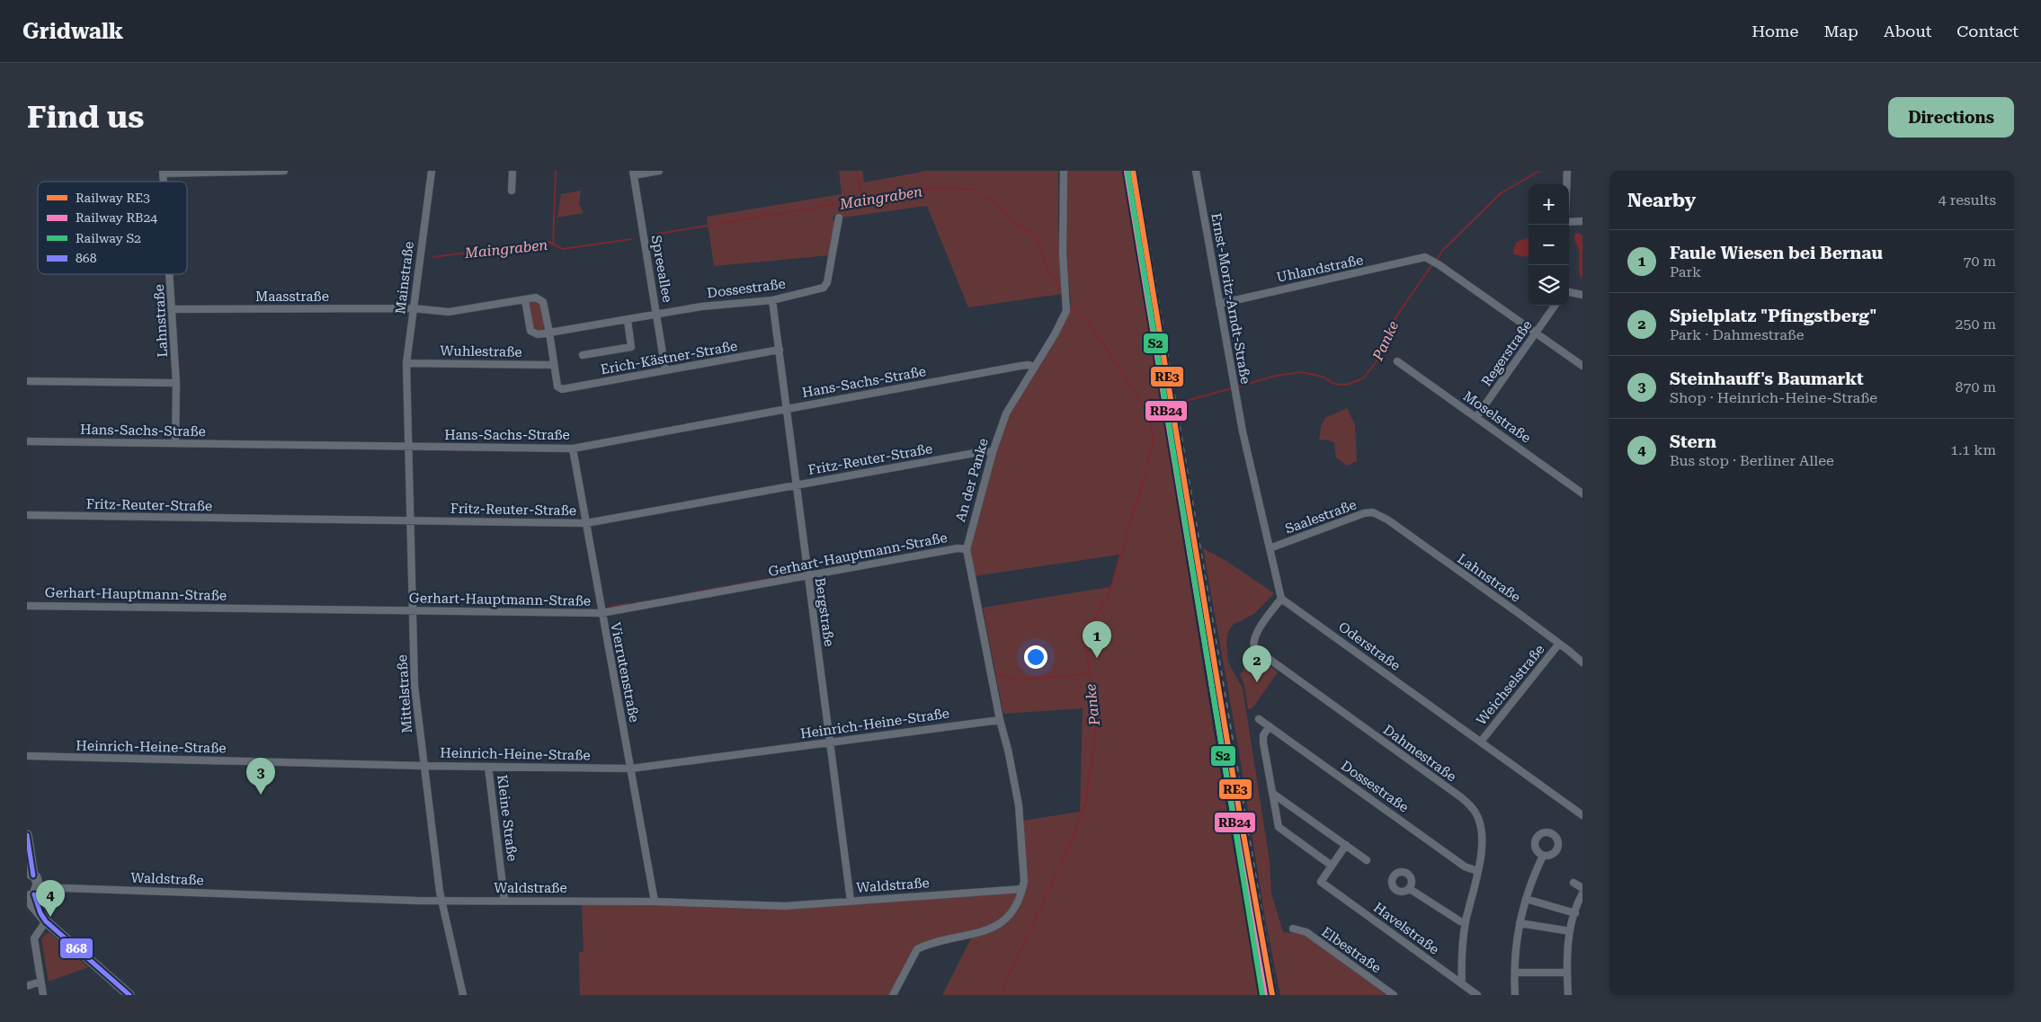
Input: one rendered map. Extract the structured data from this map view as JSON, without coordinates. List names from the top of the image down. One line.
{"streets":{"street":["Spreeallee","Uhlandstraße","Mainstraße","Dossestraße","Maasstraße","Ernst-Moritz-Arndt-Straße","Lahnstraße","Wuhlestraße","Regerstraße","Erich-Kästner-Straße","Hans-Sachs-Straße","Moselstraße","Fritz-Reuter-Straße","An der Panke","Saalestraße","Gerhart-Hauptmann-Straße","Bergstraße","Oderstraße","Vierrutenstraße","Weichselstraße","Mittelstraße","Heinrich-Heine-Straße","Dahmestraße","Kleine Straße","Waldstraße","Havelstraße","Elbestraße"]},"crossings":[["Spreeallee","Dossestraße"],["Spreeallee","Erich-Kästner-Straße"],["Uhlandstraße","Ernst-Moritz-Arndt-Straße"],["Uhlandstraße","Regerstraße"],["Mainstraße","Maasstraße"],["Mainstraße","Wuhlestraße"],["Mainstraße","Mittelstraße"],["Dossestraße","Bergstraße"],["Dossestraße","Dahmestraße"],["Maasstraße","Lahnstraße"],["Ernst-Moritz-Arndt-Straße","Saalestraße"],["Lahnstraße","Hans-Sachs-Straße"],["Lahnstraße","Saalestraße"],["Lahnstraße","Weichselstraße"],["Wuhlestraße","Erich-Kästner-Straße"],["Regerstraße","Moselstraße"],["Erich-Kästner-Straße","Bergstraße"],["Hans-Sachs-Straße","An der Panke"],["Hans-Sachs-Straße","Bergstraße"],["Hans-Sachs-Straße","Vierrutenstraße"],["Hans-Sachs-Straße","Mittelstraße"],["Fritz-Reuter-Straße","An der Panke"],["Fritz-Reuter-Straße","Bergstraße"],["Fritz-Reuter-Straße","Vierrutenstraße"],["Fritz-Reuter-Straße","Mittelstraße"],["An der Panke","Gerhart-Hauptmann-Straße"],["An der Panke","Heinrich-Heine-Straße"],["An der Panke","Waldstraße"],["Gerhart-Hauptmann-Straße","Bergstraße"],["Gerhart-Hauptmann-Straße","Vierrutenstraße"],["Gerhart-Hauptmann-Straße","Mittelstraße"],["Bergstraße","Heinrich-Heine-Straße"],["Bergstraße","Waldstraße"],["Oderstraße","Weichselstraße"],["Oderstraße","Dahmestraße"],["Vierrutenstraße","Heinrich-Heine-Straße"],["Vierrutenstraße","Waldstraße"],["Mittelstraße","Heinrich-Heine-Straße"],["Mittelstraße","Waldstraße"],["Heinrich-Heine-Straße","Kleine Straße"],["Dahmestraße","Havelstraße"],["Kleine Straße","Waldstraße"]],"water":["Maingraben","Panke"],"lines":["rail line RE3","rail line S2","rail line RB24","transit line 868"],"legend":["Railway RE3","Railway RB24","Railway S2","868"],"page":{"header":"Gridwalk","nav":["Home","Map","About","Contact"],"buttons":"Directions","title":"Find us","heading":["Nearby","4 results"],"map_buttons":["+","−"],"list":[{"mark":"1","name":"Faule Wiesen bei Bernau","note":"Park","value":"70 m"},{"mark":"2","name":"Spielplatz \"Pfingstberg\"","note":"Park · Dahmestraße","value":"250 m"},{"mark":"3","name":"Steinhauff's Baumarkt","note":"Shop · Heinrich-Heine-Straße","value":"870 m"},{"mark":"4","name":"Stern","note":"Bus stop · Berliner Allee","value":"1.1 km"}],"pins":["1","2","3","4"]}}
